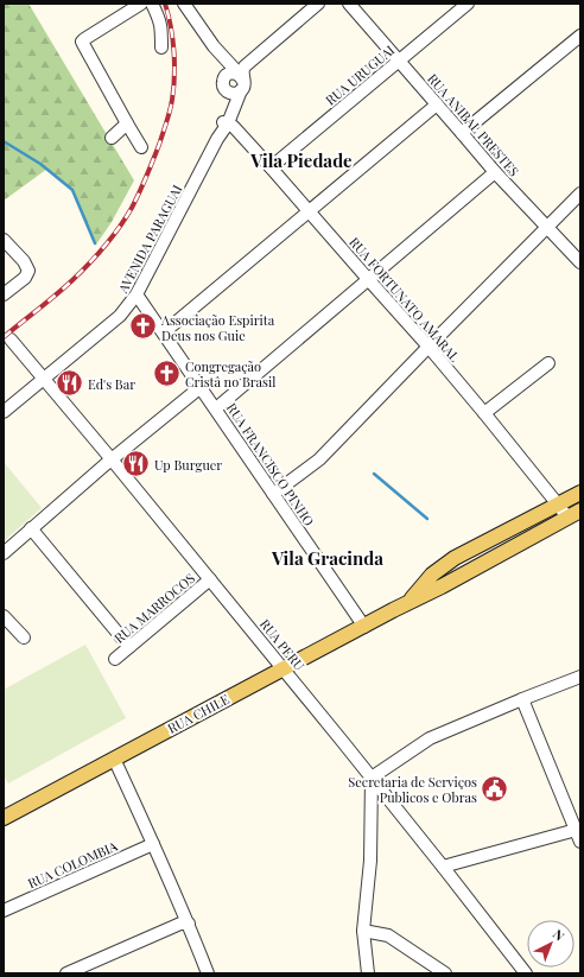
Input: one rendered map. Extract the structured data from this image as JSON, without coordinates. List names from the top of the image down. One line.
{"streets":{"main road":["RUA CHILE"],"street":["RUA URUGUAI","RUA ANIBAL PRESTES","AVENIDA PARAGUAI","RUA FORTUNATO AMARAL","RUA FRANCISCO PINHO","RUA MARROCOS","RUA PERU","RUA COLOMBIA"]},"crossings":[["RUA URUGUAI","RUA ANIBAL PRESTES"],["RUA URUGUAI","RUA FORTUNATO AMARAL"],["AVENIDA PARAGUAI","RUA FORTUNATO AMARAL"],["AVENIDA PARAGUAI","RUA FRANCISCO PINHO"],["AVENIDA PARAGUAI","RUA PERU"],["RUA FORTUNATO AMARAL","RUA CHILE"],["RUA FRANCISCO PINHO","RUA CHILE"],["RUA MARROCOS","RUA PERU"],["RUA PERU","RUA CHILE"]],"districts":["Vila Piedade","Vila Gracinda"],"places":{"church":["Associação Espirita Deus nos Guie","Congregação Cristâ no Brasil"],"restaurant":["Ed's Bar","Up Burguer"],"public building":["Secretaria de Serviços Publicos e Obras"]},"north":"top right"}
